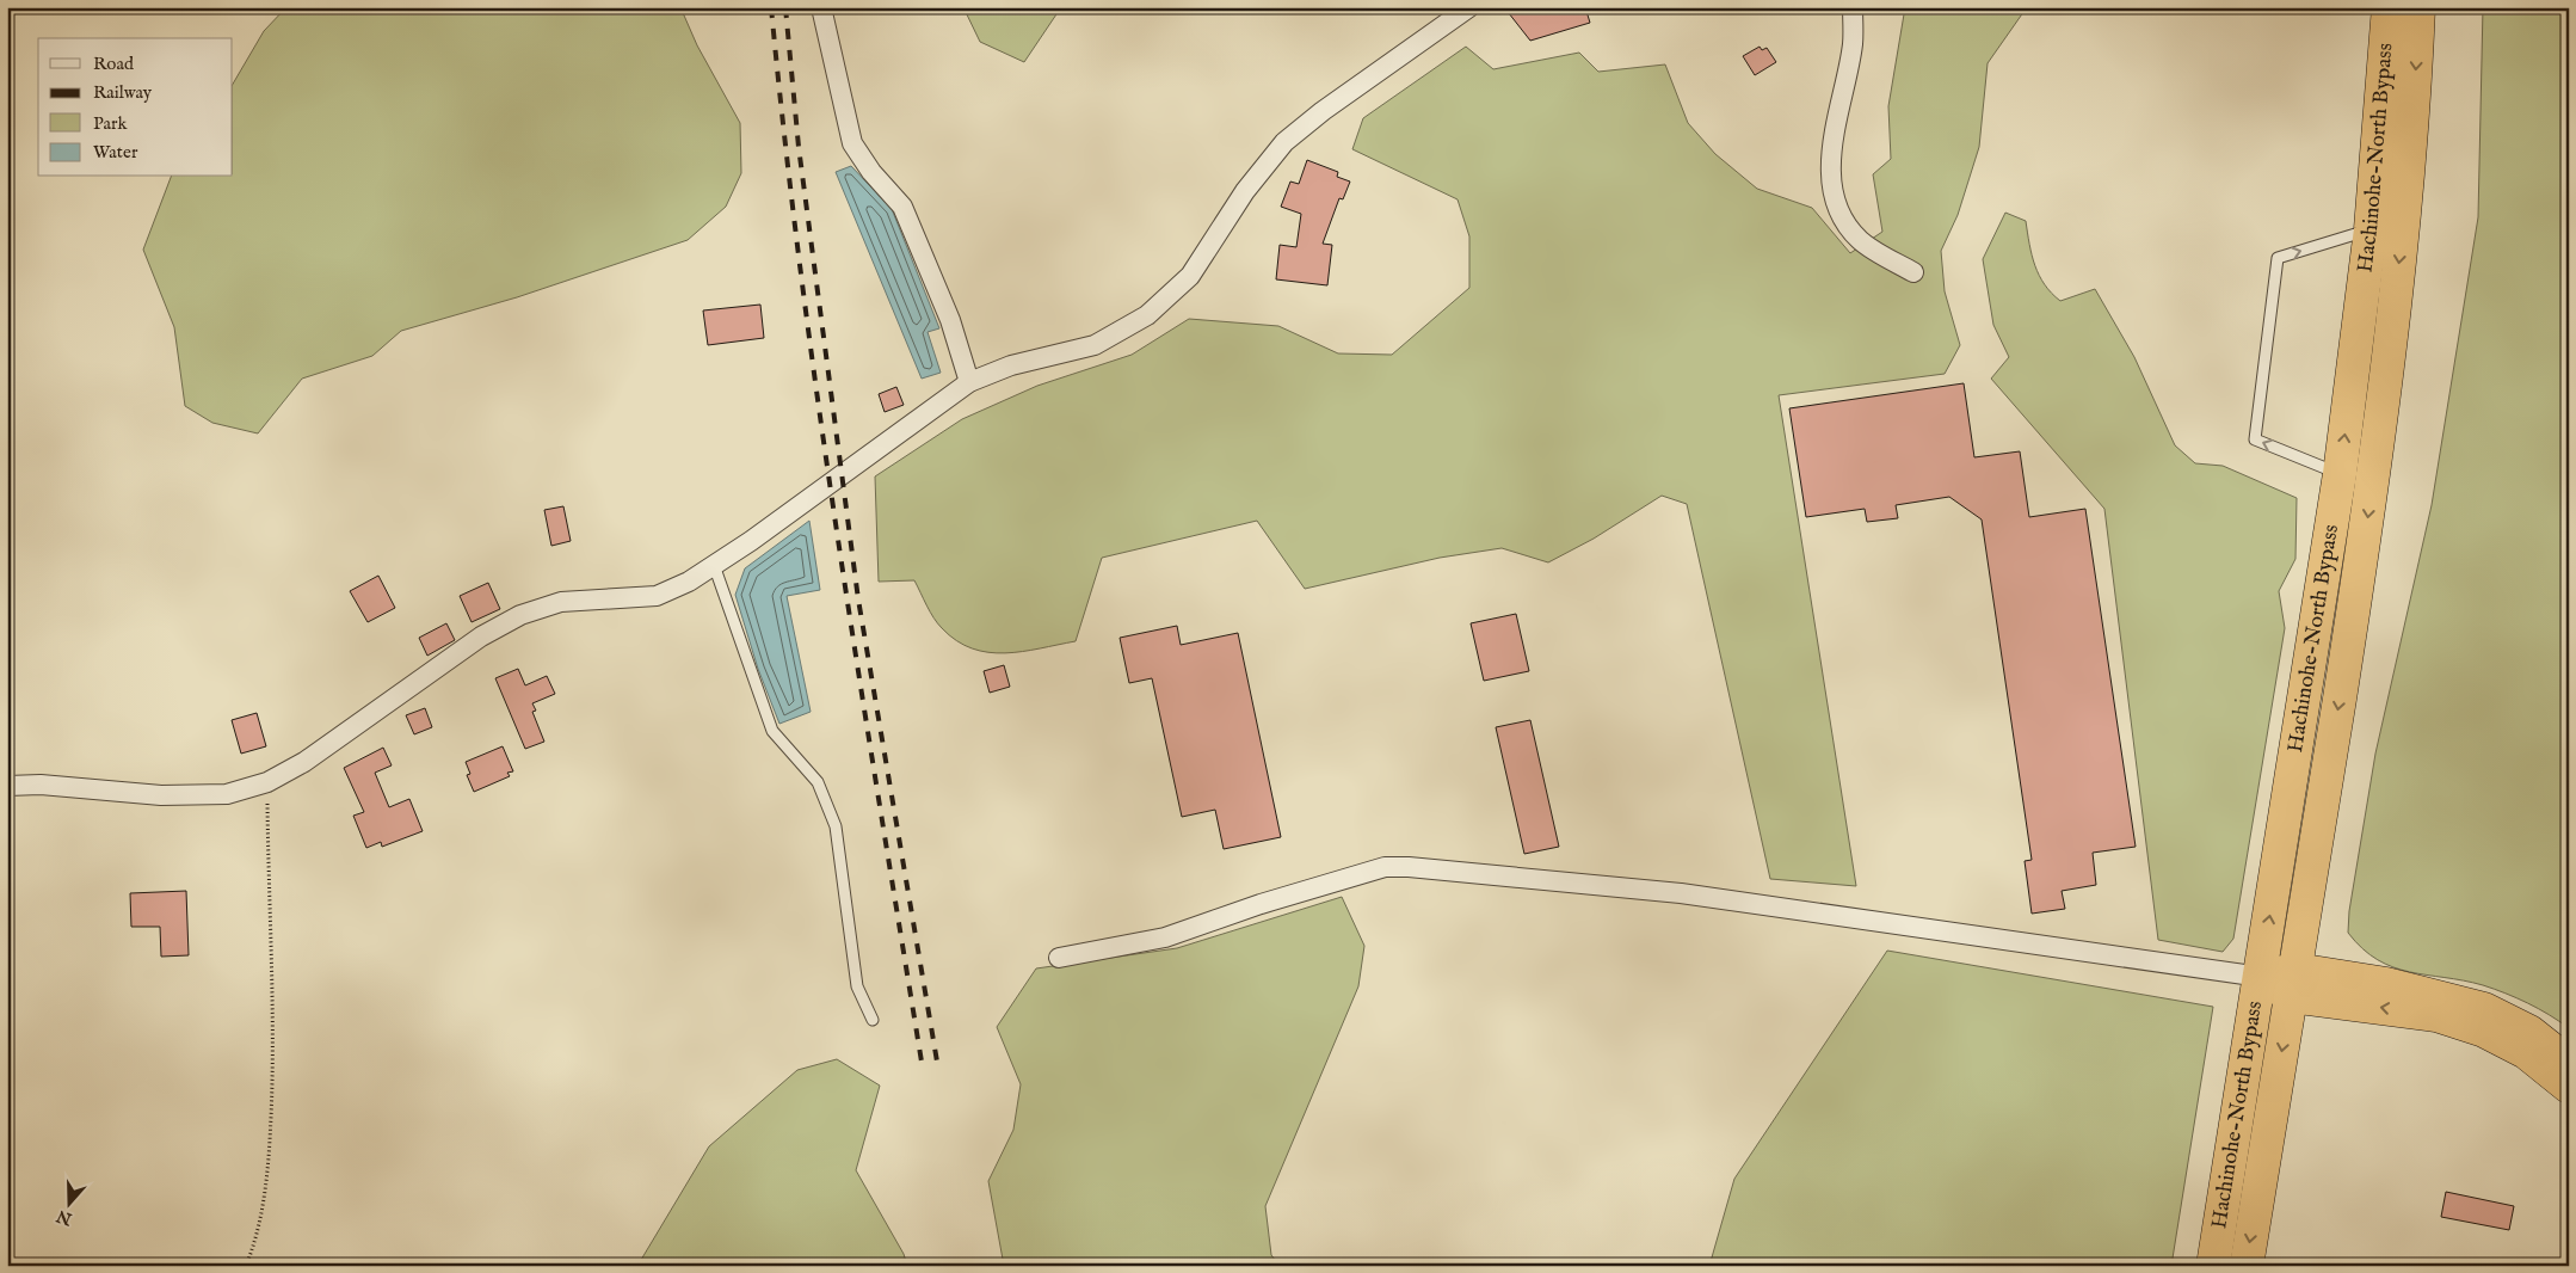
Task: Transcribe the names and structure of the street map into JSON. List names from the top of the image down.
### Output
{
  "streets": {
    "highway": ["Hachinohe-North Bypass"]
  },
  "legend": [
    "Road",
    "Railway",
    "Park",
    "Water"
  ],
  "north": "bottom"
}
